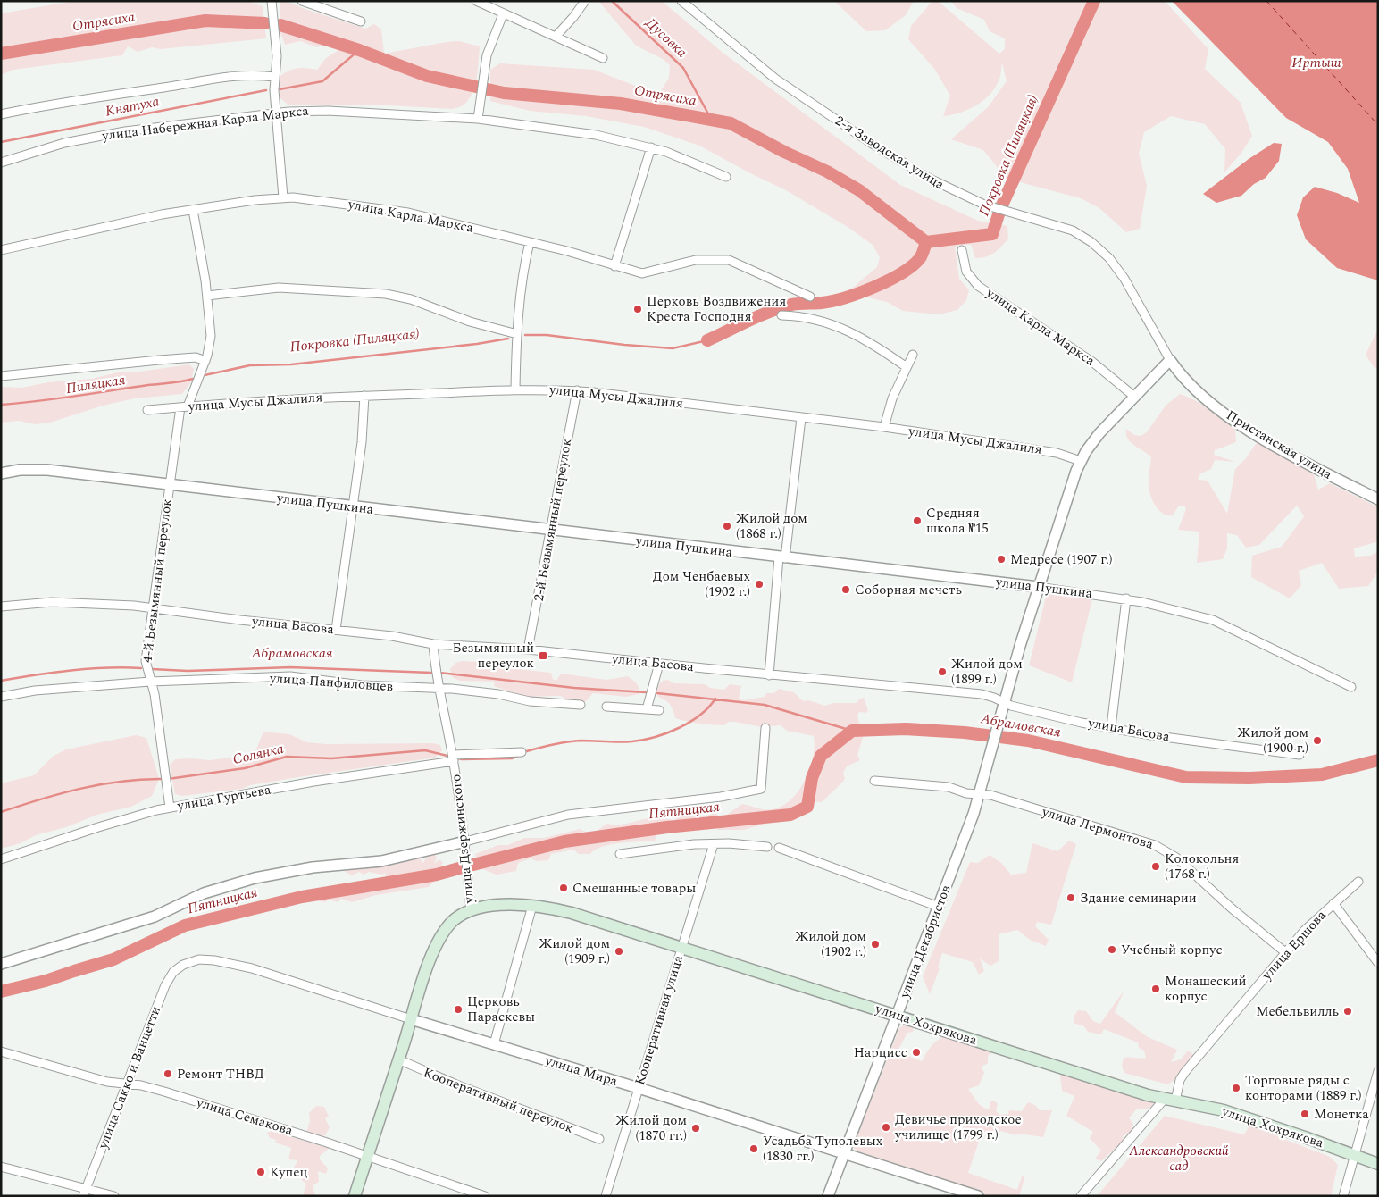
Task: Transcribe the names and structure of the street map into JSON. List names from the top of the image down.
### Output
{
  "streets": {
    "main road": ["улица Дзержинского", "улица Хохрякова"],
    "street": [
      "улица Набережная Карла Маркса",
      "2-я Заводская улица",
      "улица Карла Маркса",
      "улица Мусы Джалиля",
      "Пристанская улица",
      "улица Пушкина",
      "2-й Безымянный переулок",
      "4-й Безымянный переулок",
      "улица Басова",
      "улица Панфиловцев",
      "улица Гуртьева",
      "улица Лермонтова",
      "улица Декабристов",
      "улица Ершова",
      "Кооперативная улица",
      "улица Мира",
      "улица Сакко и Ванцетти",
      "Кооперативный переулок",
      "улица Семакова"
    ]
  },
  "crossings": [
    ["2-я Заводская улица", "Пристанская улица"],
    ["улица Карла Маркса", "4-й Безымянный переулок"],
    ["улица Мусы Джалиля", "2-й Безымянный переулок"],
    ["улица Мусы Джалиля", "4-й Безымянный переулок"],
    ["улица Пушкина", "2-й Безымянный переулок"],
    ["улица Пушкина", "4-й Безымянный переулок"],
    ["2-й Безымянный переулок", "улица Басова"],
    ["4-й Безымянный переулок", "улица Басова"],
    ["4-й Безымянный переулок", "улица Панфиловцев"],
    ["4-й Безымянный переулок", "улица Гуртьева"],
    ["улица Басова", "улица Дзержинского"],
    ["улица Басова", "улица Декабристов"],
    ["улица Панфиловцев", "улица Дзержинского"],
    ["улица Гуртьева", "улица Дзержинского"],
    ["улица Лермонтова", "улица Декабристов"],
    ["улица Лермонтова", "улица Ершова"],
    ["улица Дзержинского", "улица Хохрякова"],
    ["улица Дзержинского", "улица Мира"],
    ["улица Дзержинского", "Кооперативный переулок"],
    ["улица Дзержинского", "улица Семакова"],
    ["улица Декабристов", "улица Хохрякова"],
    ["улица Декабристов", "улица Мира"],
    ["улица Ершова", "улица Хохрякова"],
    ["Кооперативная улица", "улица Хохрякова"],
    ["Кооперативная улица", "улица Мира"],
    ["улица Мира", "улица Сакко и Ванцетти"],
    ["улица Сакко и Ванцетти", "улица Семакова"]
  ],
  "water": [
    "Отрясиха",
    "Дусовка",
    "Иртыш",
    "Княтуха",
    "Покровка (Пиляцкая)",
    "Пиляцкая",
    "Абрамовская",
    "Солянка",
    "Пятницкая"
  ],
  "parks": ["Александровский сад"],
  "places": {
    "other": [
      "Церковь Воздвижения Креста Господня",
      "Средняя школа №15",
      "Жилой дом (1868 г.)",
      "Медресе (1907 г.)",
      "Дом Ченбаевых (1902 г.)",
      "Соборная мечеть",
      "Жилой дом (1899 г.)",
      "Жилой дом (1900 г.)",
      "Колокольня (1768 г.)",
      "Смешанные товары",
      "Здание семинарии",
      "Жилой дом (1902 г.)",
      "Учебный корпус",
      "Жилой дом (1909 г.)",
      "Монашеский корпус",
      "Церковь Параскевы",
      "Мебельвилль",
      "Нарцисс",
      "Ремонт ТНВД",
      "Торговые ряды с конторами (1889 г.)",
      "Монетка",
      "Девичье приходское училище (1799 г.)",
      "Жилой дом (1870 гг.)",
      "Усадьба Туполевых (1830 гг.)",
      "Купец"
    ],
    "transit": ["Безымянный переулок"]
  }
}
